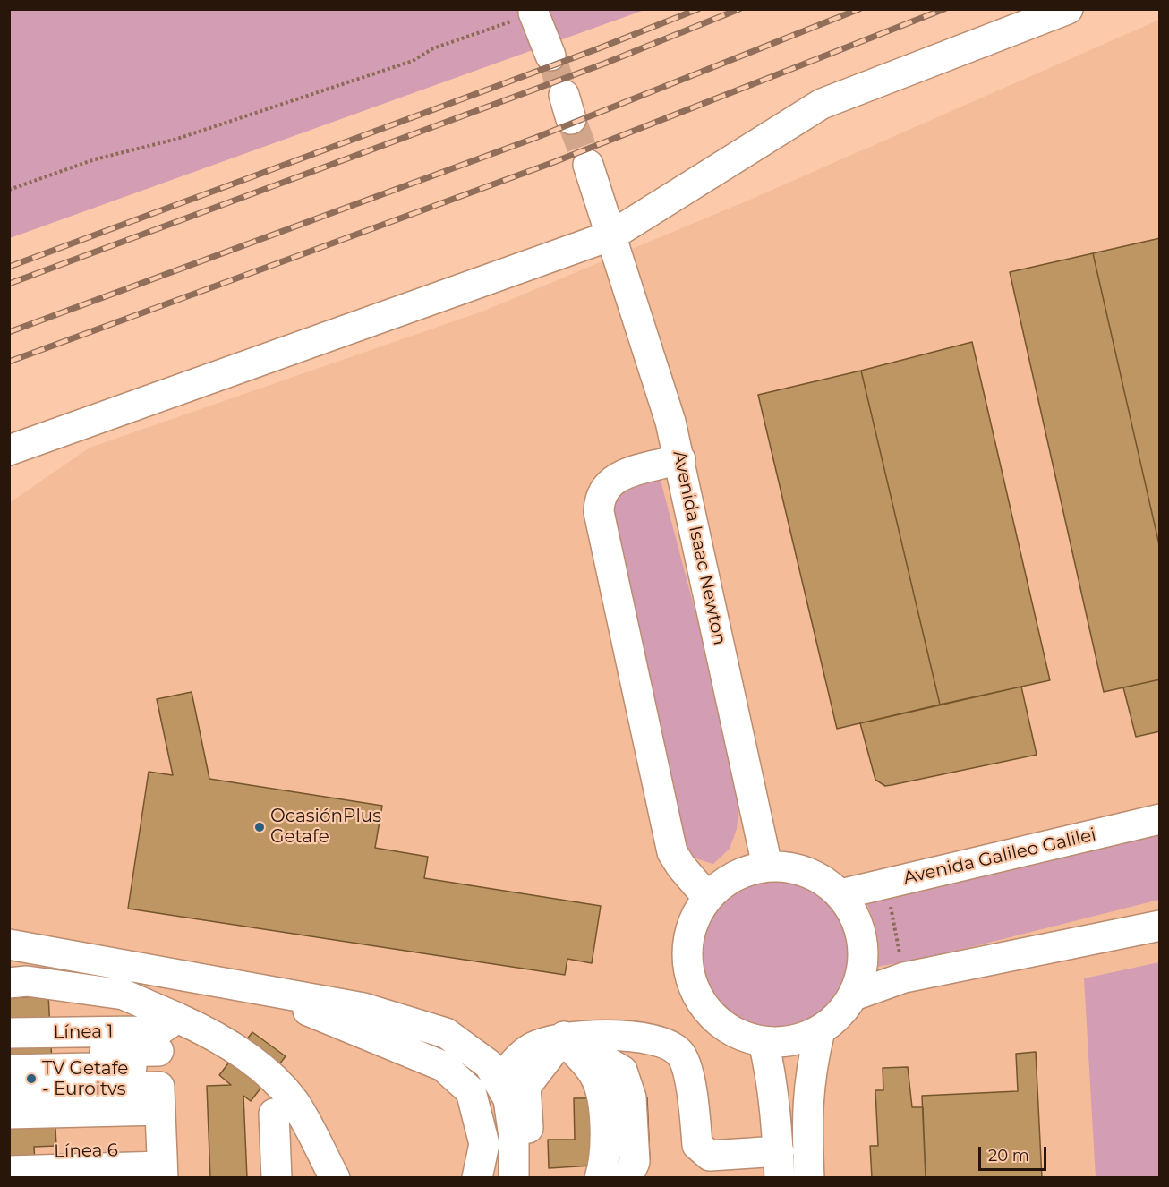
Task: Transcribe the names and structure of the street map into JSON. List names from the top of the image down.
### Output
{
  "streets": {
    "street": [
      "Avenida Isaac Newton",
      "Avenida Galileo Galilei",
      "Línea 1",
      "Línea 6"
    ]
  },
  "crossings": [
    ["Avenida Isaac Newton", "Avenida Galileo Galilei"]
  ],
  "places": ["OcasiónPlus Getafe", "TV Getafe - Euroitvs"],
  "scale_bar": "20 m"
}
